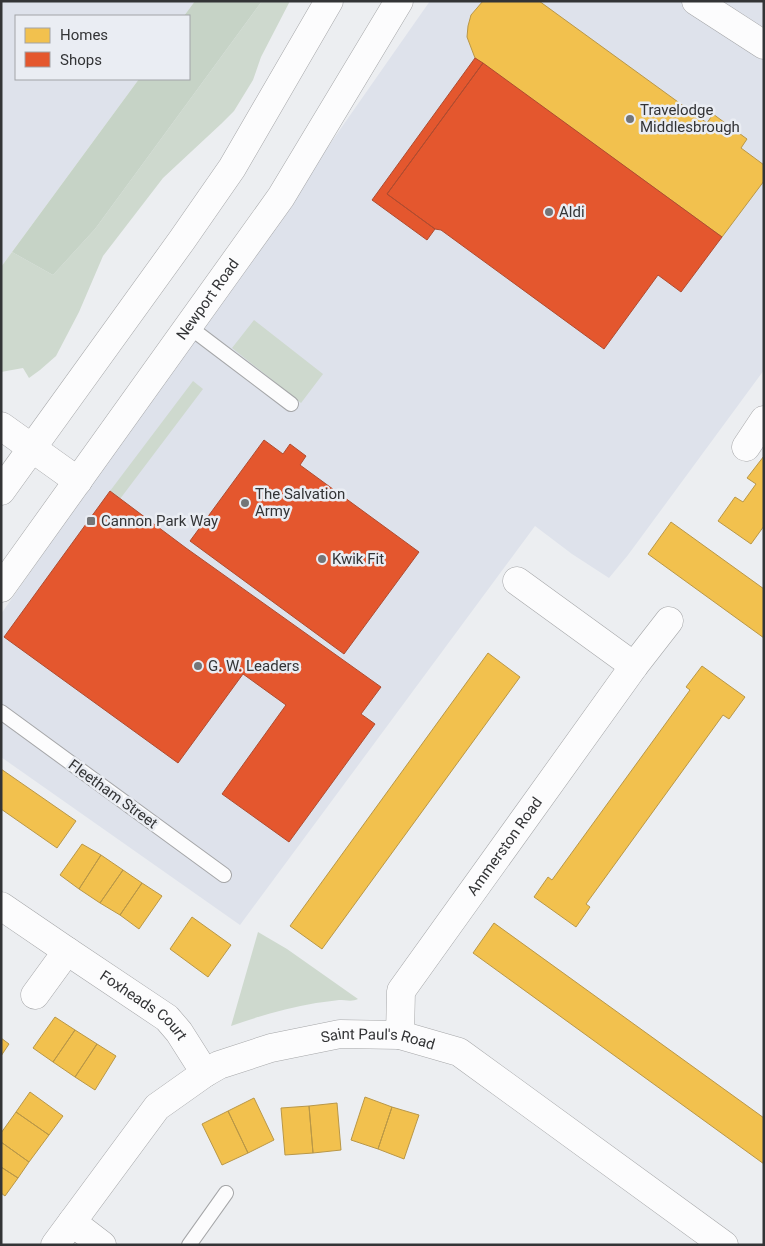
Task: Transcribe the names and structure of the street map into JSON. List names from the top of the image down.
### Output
{
  "streets": {
    "street": [
      "Newport Road",
      "Ammerston Road",
      "Foxheads Court",
      "Saint Paul's Road"
    ],
    "lane": ["Fleetham Street"]
  },
  "crossings": [
    ["Ammerston Road", "Saint Paul's Road"],
    ["Foxheads Court", "Saint Paul's Road"]
  ],
  "places": {
    "other": [
      "Travelodge Middlesbrough",
      "Aldi",
      "The Salvation Army",
      "Kwik Fit",
      "G. W. Leaders"
    ],
    "transit": ["Cannon Park Way"]
  },
  "legend": ["Homes", "Shops"]
}
